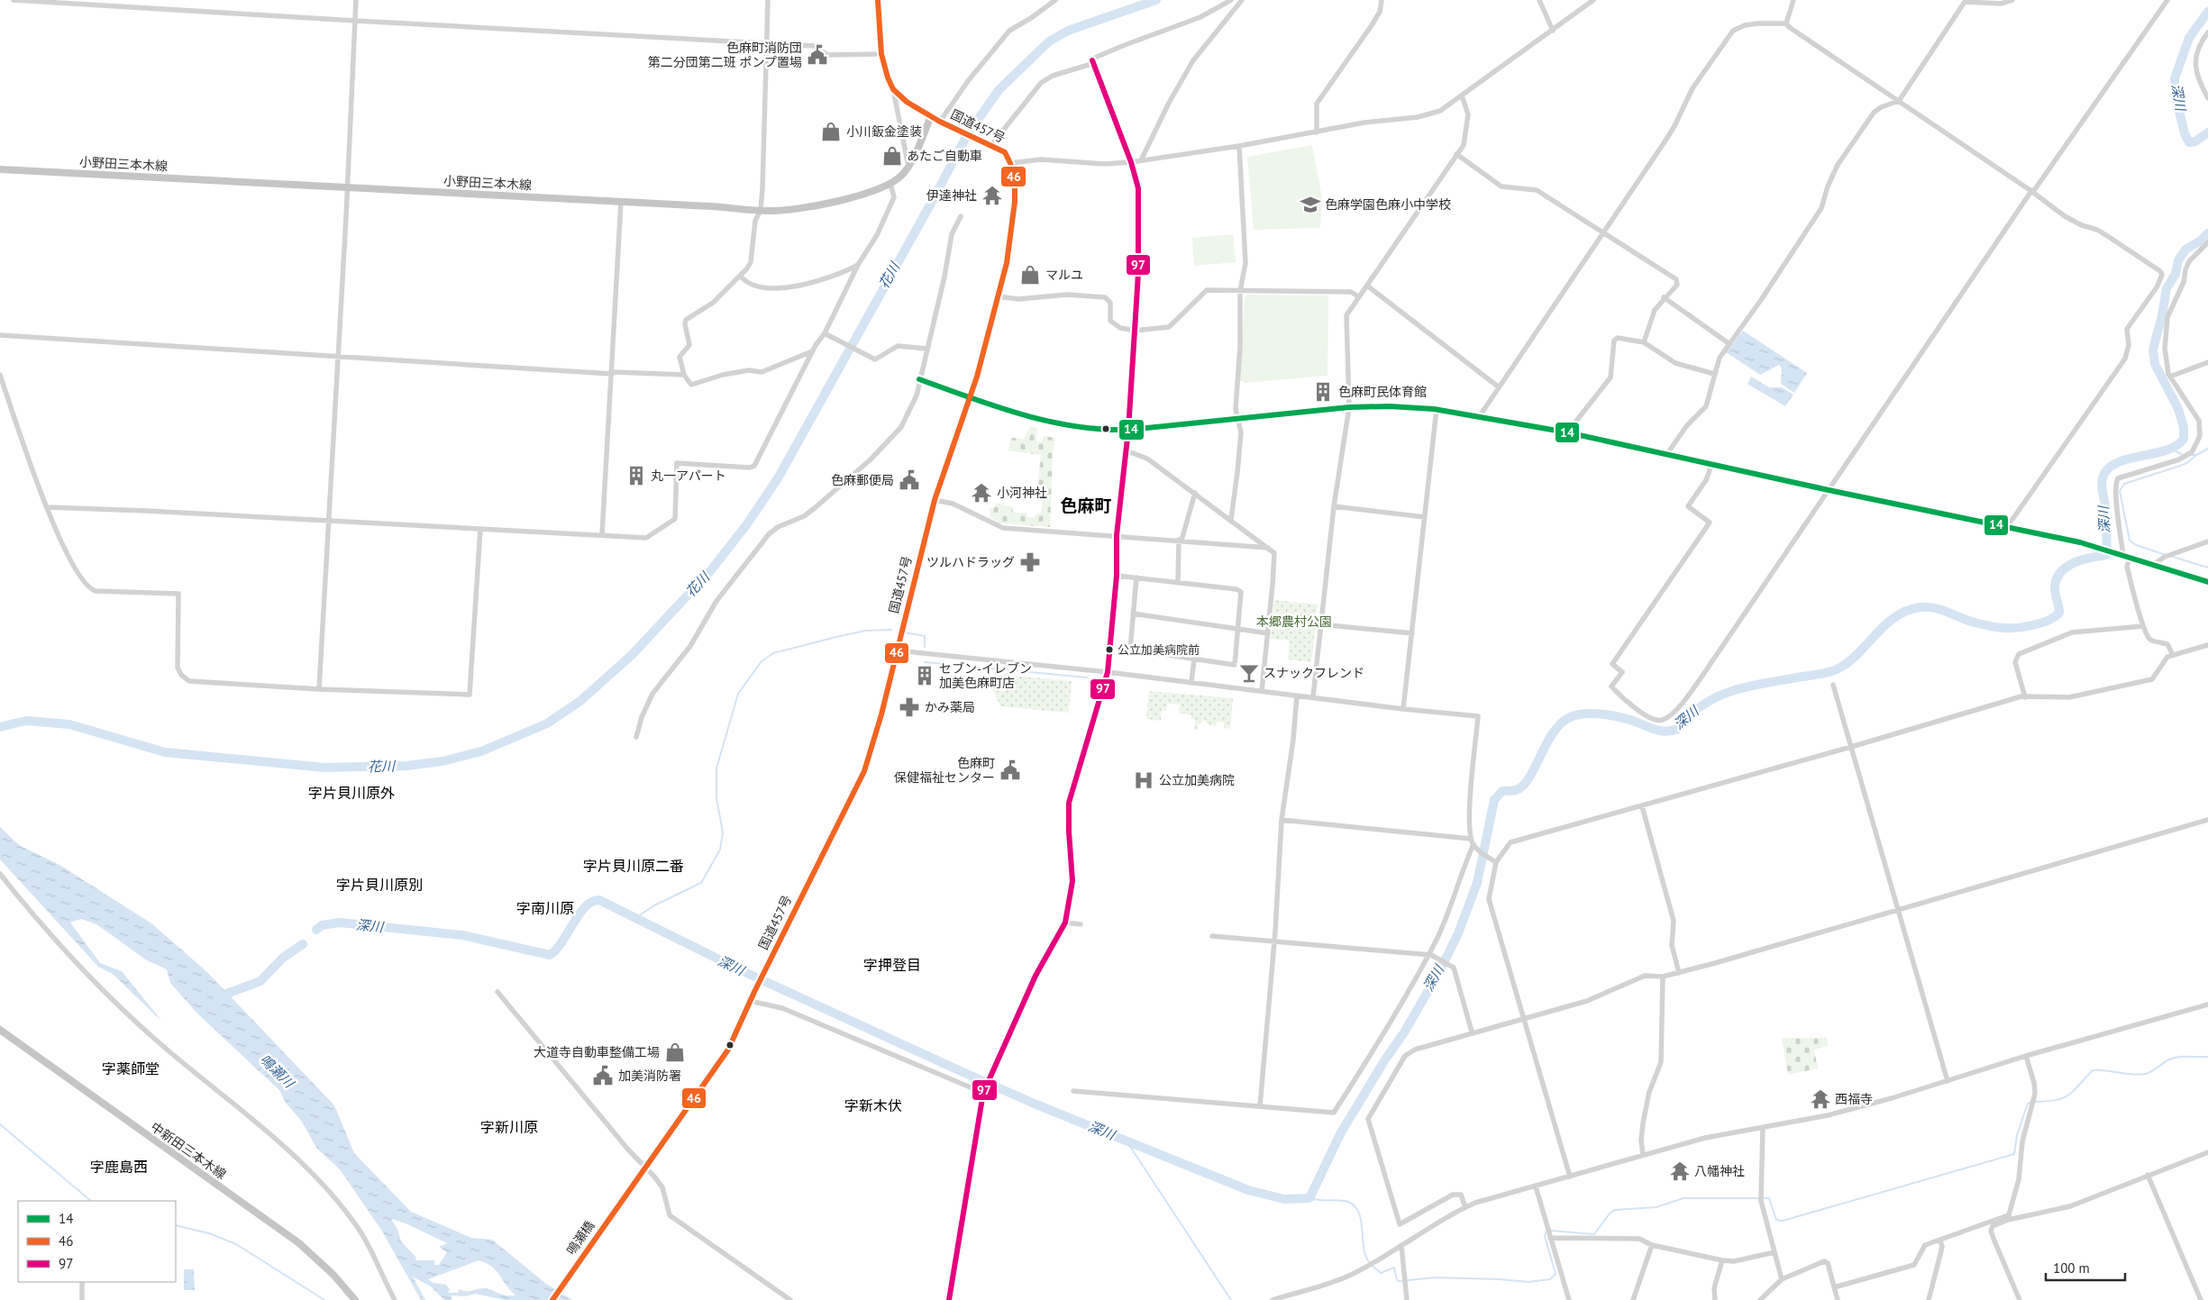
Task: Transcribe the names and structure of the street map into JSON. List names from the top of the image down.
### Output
{
  "streets": {
    "highway": ["国道457号", "鳴瀬橋"],
    "main road": ["小野田三本木線", "中新田三本木線"]
  },
  "crossings": [
    ["国道457号", "小野田三本木線"],
    ["国道457号", "鳴瀬橋"]
  ],
  "districts": [
    "色麻町",
    "字片貝川原外",
    "字片貝川原二番",
    "字片貝川原別",
    "字南川原",
    "字押登目",
    "字薬師堂",
    "字新木伏",
    "字新川原",
    "字鹿島西"
  ],
  "water": ["深川", "花川", "鳴瀬川"],
  "parks": ["本郷農村公園"],
  "places": {
    "public building": [
      "色麻町消防団 第二分団第二班 ポンプ置場",
      "色麻郵便局",
      "色麻町 保健福祉センター",
      "加美消防署"
    ],
    "shop": [
      "小川鈑金塗装",
      "あたご自動車",
      "マルユ",
      "大道寺自動車整備工場"
    ],
    "temple": [
      "伊達神社",
      "小河神社",
      "西福寺",
      "八幡神社"
    ],
    "school or university": ["色麻学園色麻小中学校"],
    "building": ["色麻町民体育館", "丸一アパート", "セブン-イレブン 加美色麻町店"],
    "pharmacy": ["ツルハドラッグ", "かみ薬局"],
    "other": ["公立加美病院前"],
    "bar": ["スナックフレンド"],
    "hospital": ["公立加美病院"]
  },
  "lines": ["transit line 46", "transit line 97", "transit line 14"],
  "legend": ["14", "46", "97"],
  "scale_bar": "100 m"
}
